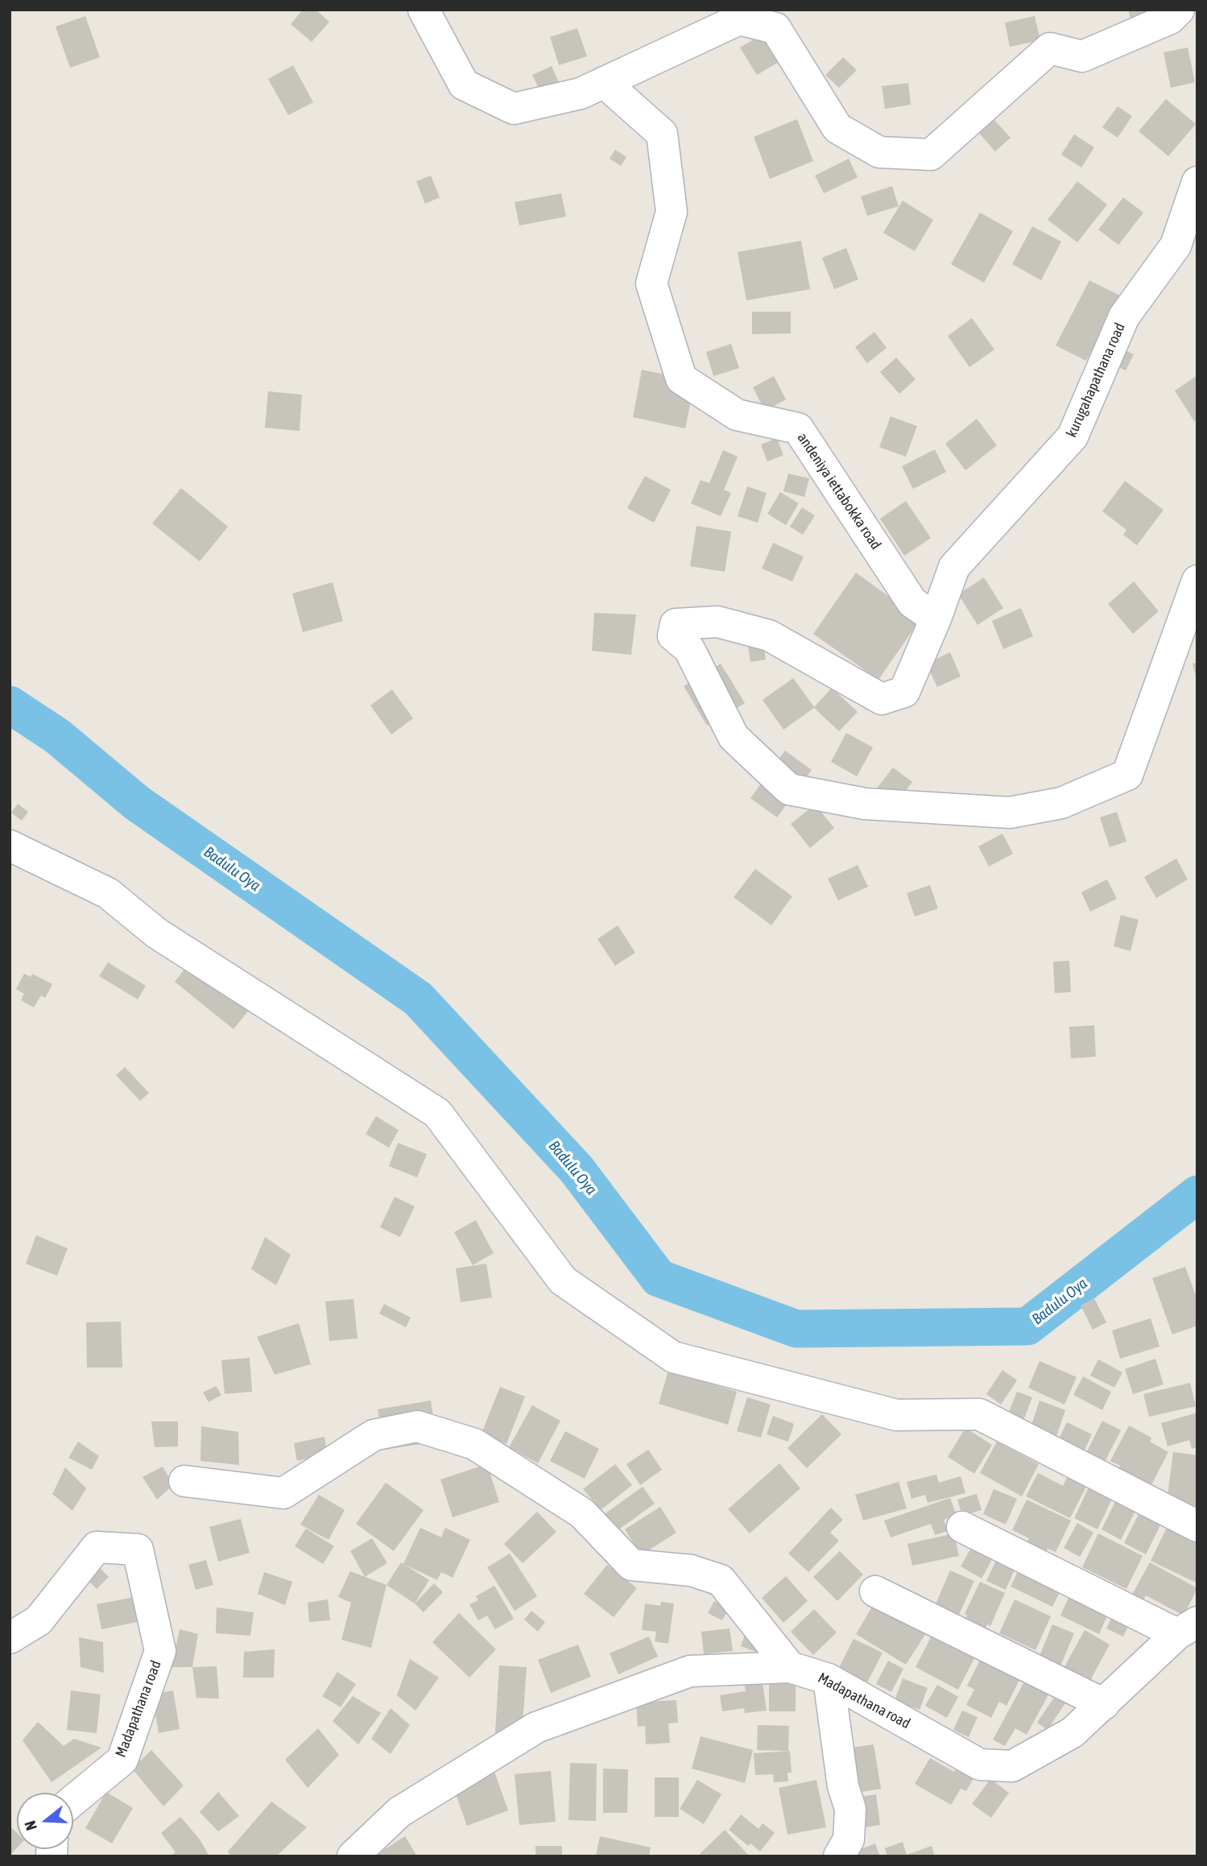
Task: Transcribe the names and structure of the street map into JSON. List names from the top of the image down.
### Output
{
  "streets": {
    "street": ["kurugahapathana road", "andeniya iettabokka road", "Madapathana road"]
  },
  "crossings": [
    ["kurugahapathana road", "andeniya iettabokka road"]
  ],
  "water": ["Badulu Oya"],
  "north": "left"
}
